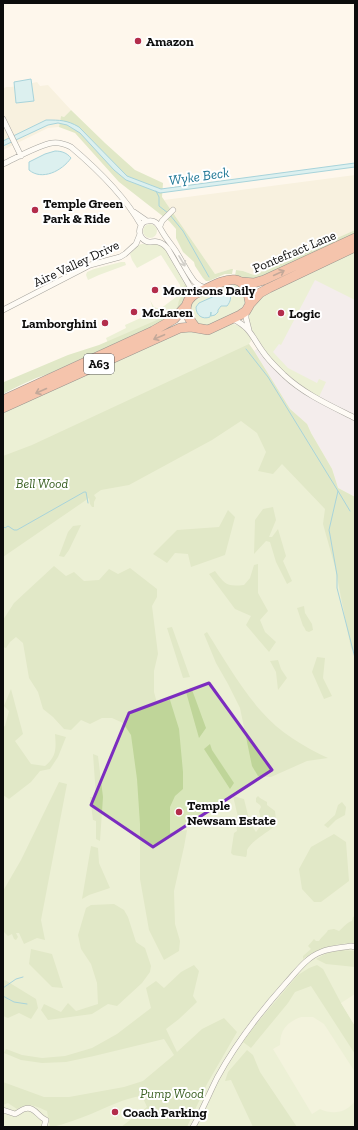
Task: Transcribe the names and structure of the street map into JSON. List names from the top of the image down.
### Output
{
  "streets": {
    "highway": ["Pontefract Lane", "A63"],
    "street": ["Aire Valley Drive"]
  },
  "crossings": [
    ["Pontefract Lane", "A63"]
  ],
  "water": ["Wyke Beck"],
  "parks": ["Bell Wood", "Pump Wood"],
  "places": [
    "Amazon",
    "Temple Green Park & Ride",
    "Morrisons Daily",
    "McLaren",
    "Logic",
    "Lamborghini",
    "Temple Newsam Estate",
    "Coach Parking"
  ]
}
